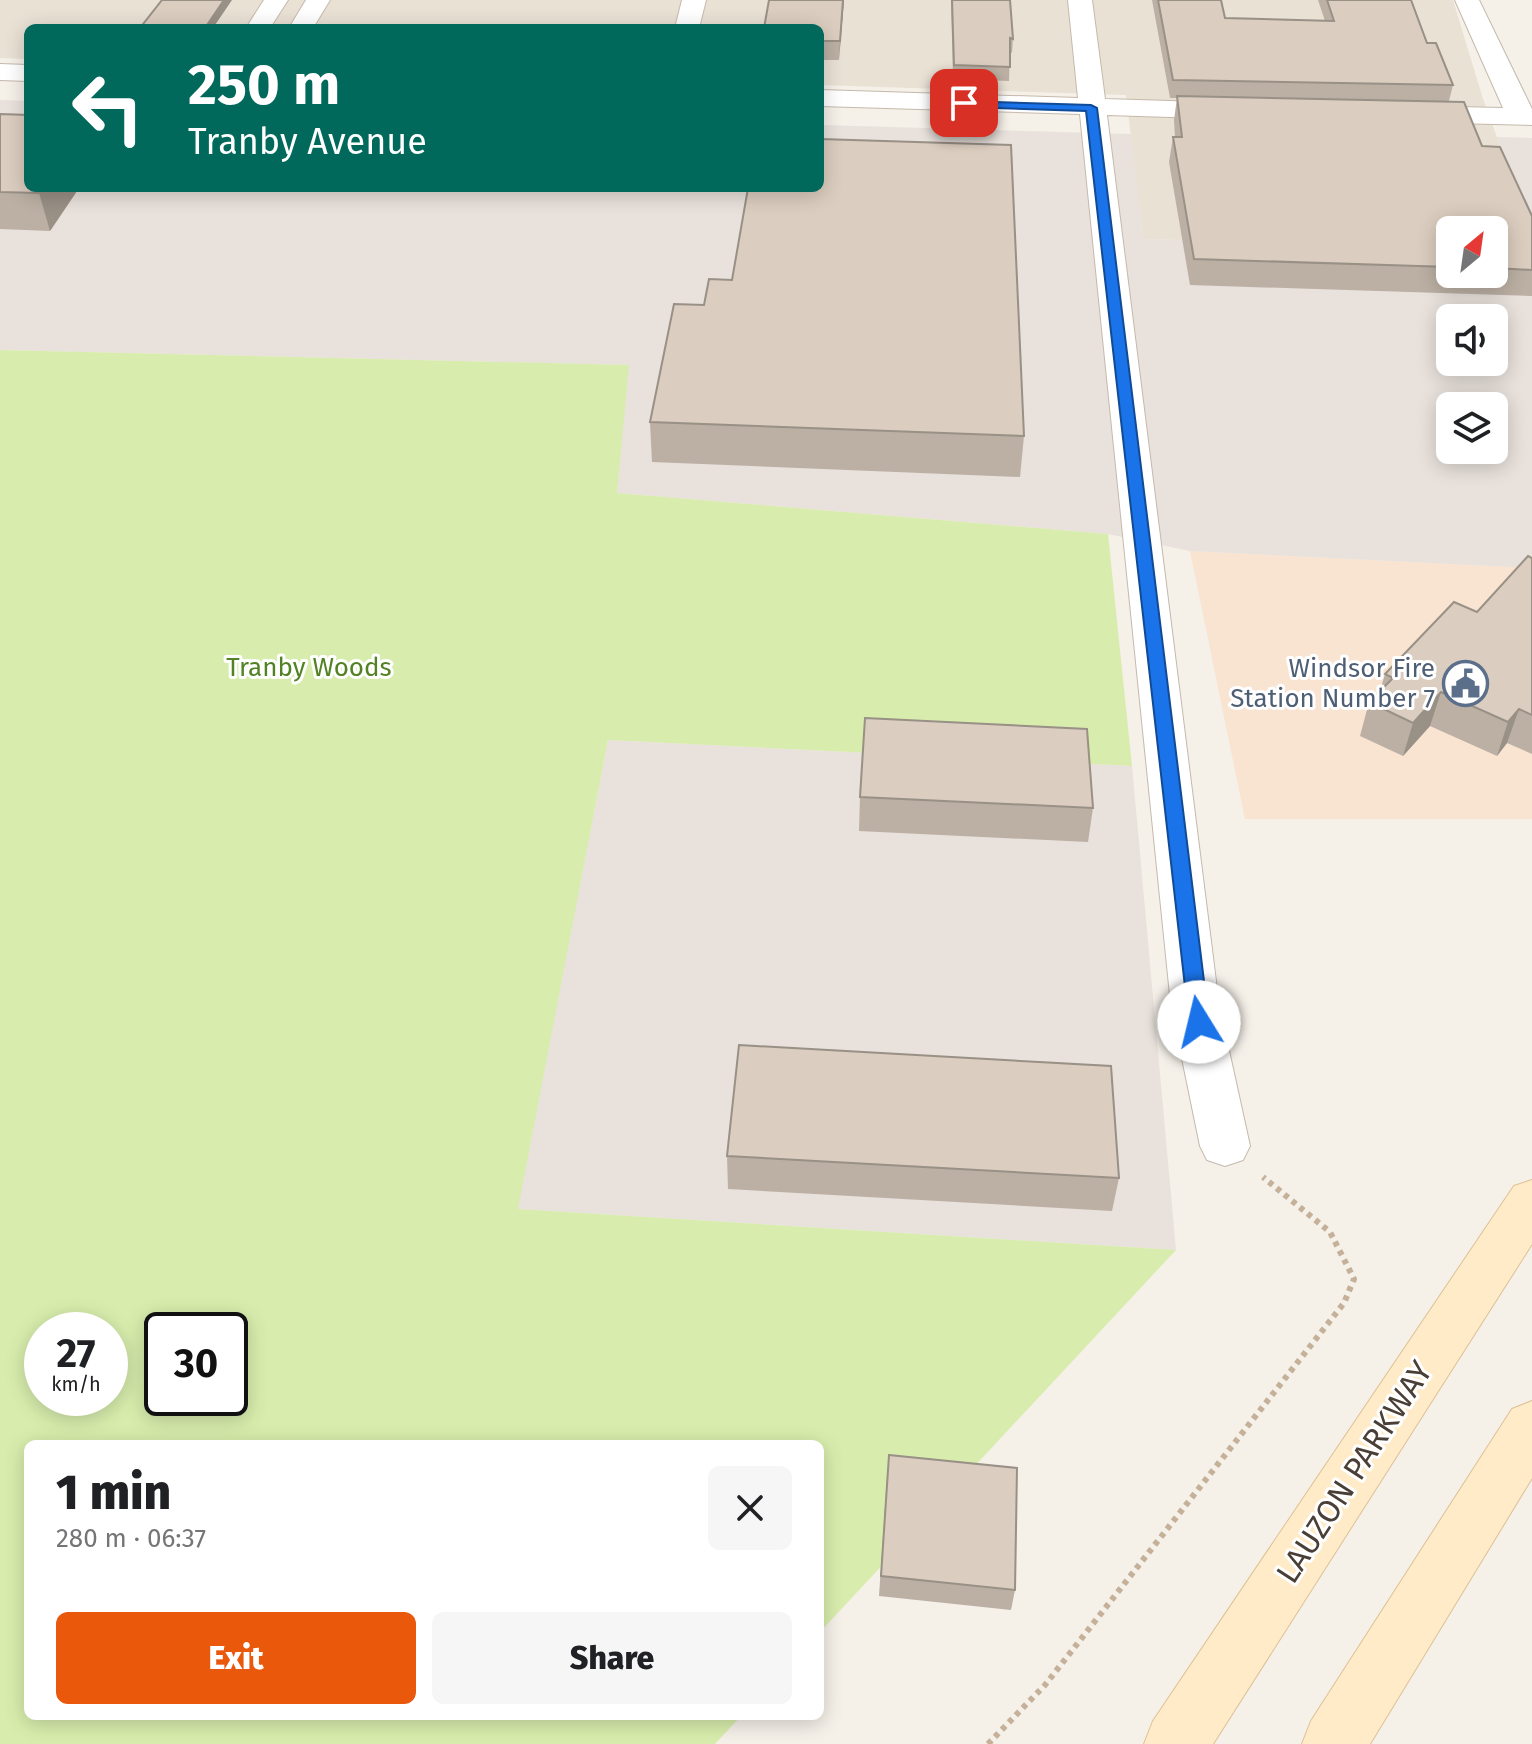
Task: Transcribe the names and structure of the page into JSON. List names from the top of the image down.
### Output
{
  "streets": {
    "main road": ["LAUZON PARKWAY"]
  },
  "parks": ["Tranby Woods"],
  "places": {
    "public building": ["Windsor Fire Station Number 7"]
  },
  "north": "top right",
  "page": {
    "turn": ["250 m", "Tranby Avenue"],
    "speed": "27 km/h",
    "limit": "30",
    "heading": ["1 min", "280 m · 06:37"],
    "buttons": ["Exit", "Share"]
  }
}
